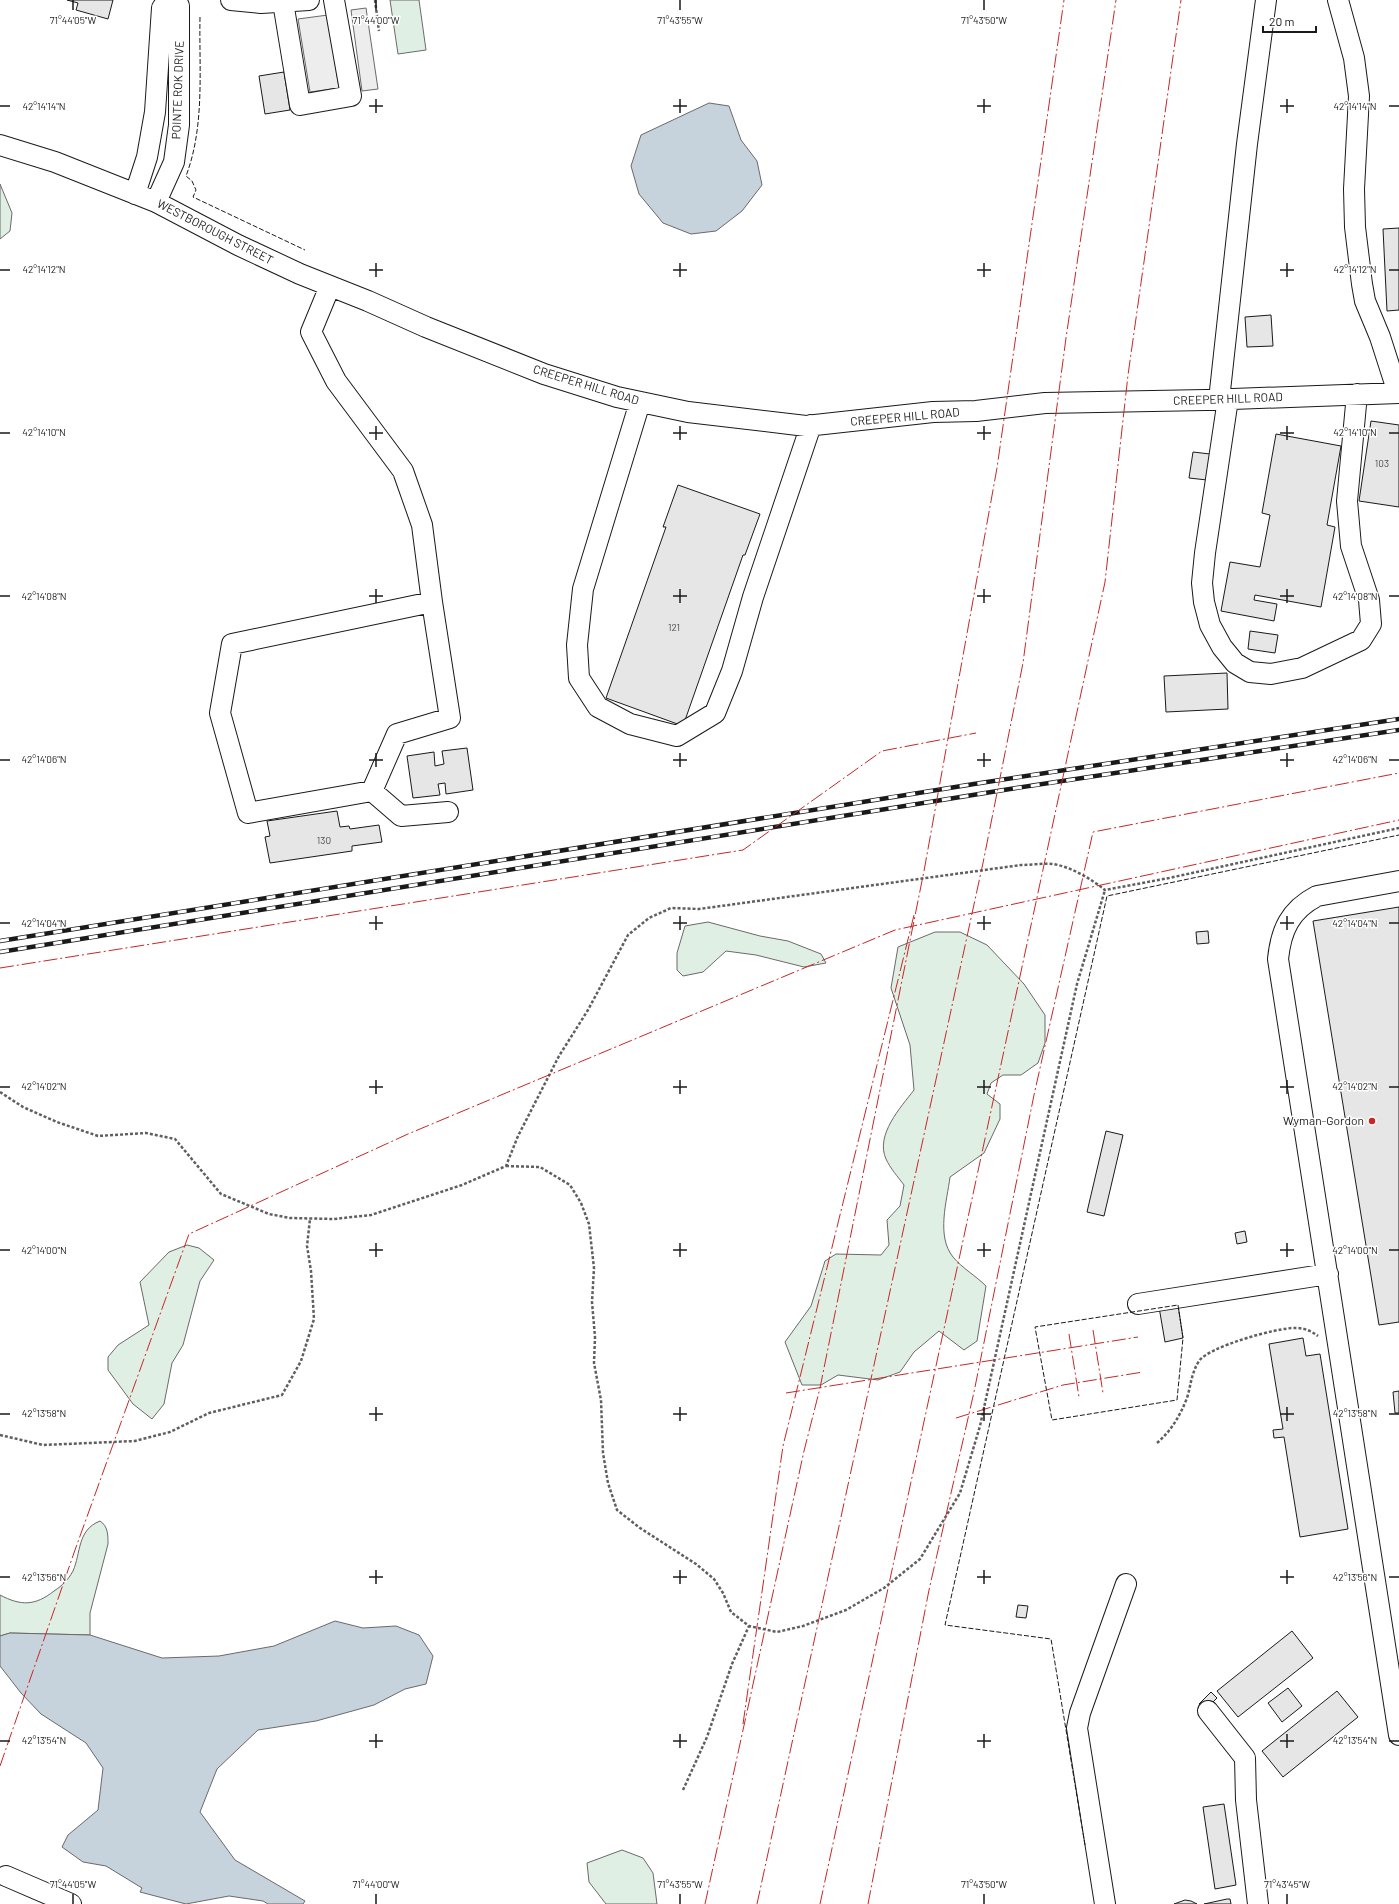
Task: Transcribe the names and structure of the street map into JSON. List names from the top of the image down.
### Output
{
  "streets": {
    "street": ["POINTE ROK DRIVE", "WESTBOROUGH STREET", "CREEPER HILL ROAD"]
  },
  "crossings": [
    ["POINTE ROK DRIVE", "WESTBOROUGH STREET"],
    ["WESTBOROUGH STREET", "CREEPER HILL ROAD"]
  ],
  "places": ["Wyman-Gordon"],
  "house_numbers": ["103", "121", "130"],
  "scale_bar": "20 m",
  "coordinates": [
    "71°44'05\"W",
    "71°44'00\"W",
    "71°43'55\"W",
    "71°43'50\"W",
    "42°14'14\"N",
    "42°14'12\"N",
    "42°14'10\"N",
    "42°14'08\"N",
    "42°14'06\"N",
    "42°14'04\"N",
    "42°14'02\"N",
    "42°14'00\"N",
    "42°13'58\"N",
    "42°13'56\"N",
    "42°13'54\"N",
    "71°43'45\"W"
  ]
}
